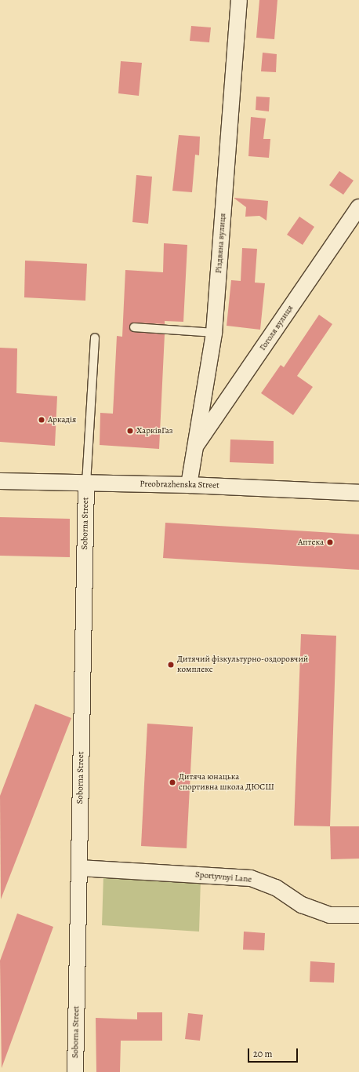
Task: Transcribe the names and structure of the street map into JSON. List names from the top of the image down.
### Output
{
  "streets": {
    "street": [
      "Різдвяна вулиця",
      "Гоголя вулиця",
      "Preobrazhenska Street",
      "Soborna Street",
      "Sportyvnyi Lane"
    ]
  },
  "crossings": [
    ["Різдвяна вулиця", "Гоголя вулиця"],
    ["Різдвяна вулиця", "Preobrazhenska Street"],
    ["Preobrazhenska Street", "Soborna Street"],
    ["Soborna Street", "Sportyvnyi Lane"]
  ],
  "places": [
    "Аркадія",
    "ХарківГаз",
    "Аптека",
    "Дитячий фізкультурно-оздоровчий комплекс",
    "Дитяча юнацька спортивна школа ДЮСШ"
  ],
  "scale_bar": "20 m"
}
